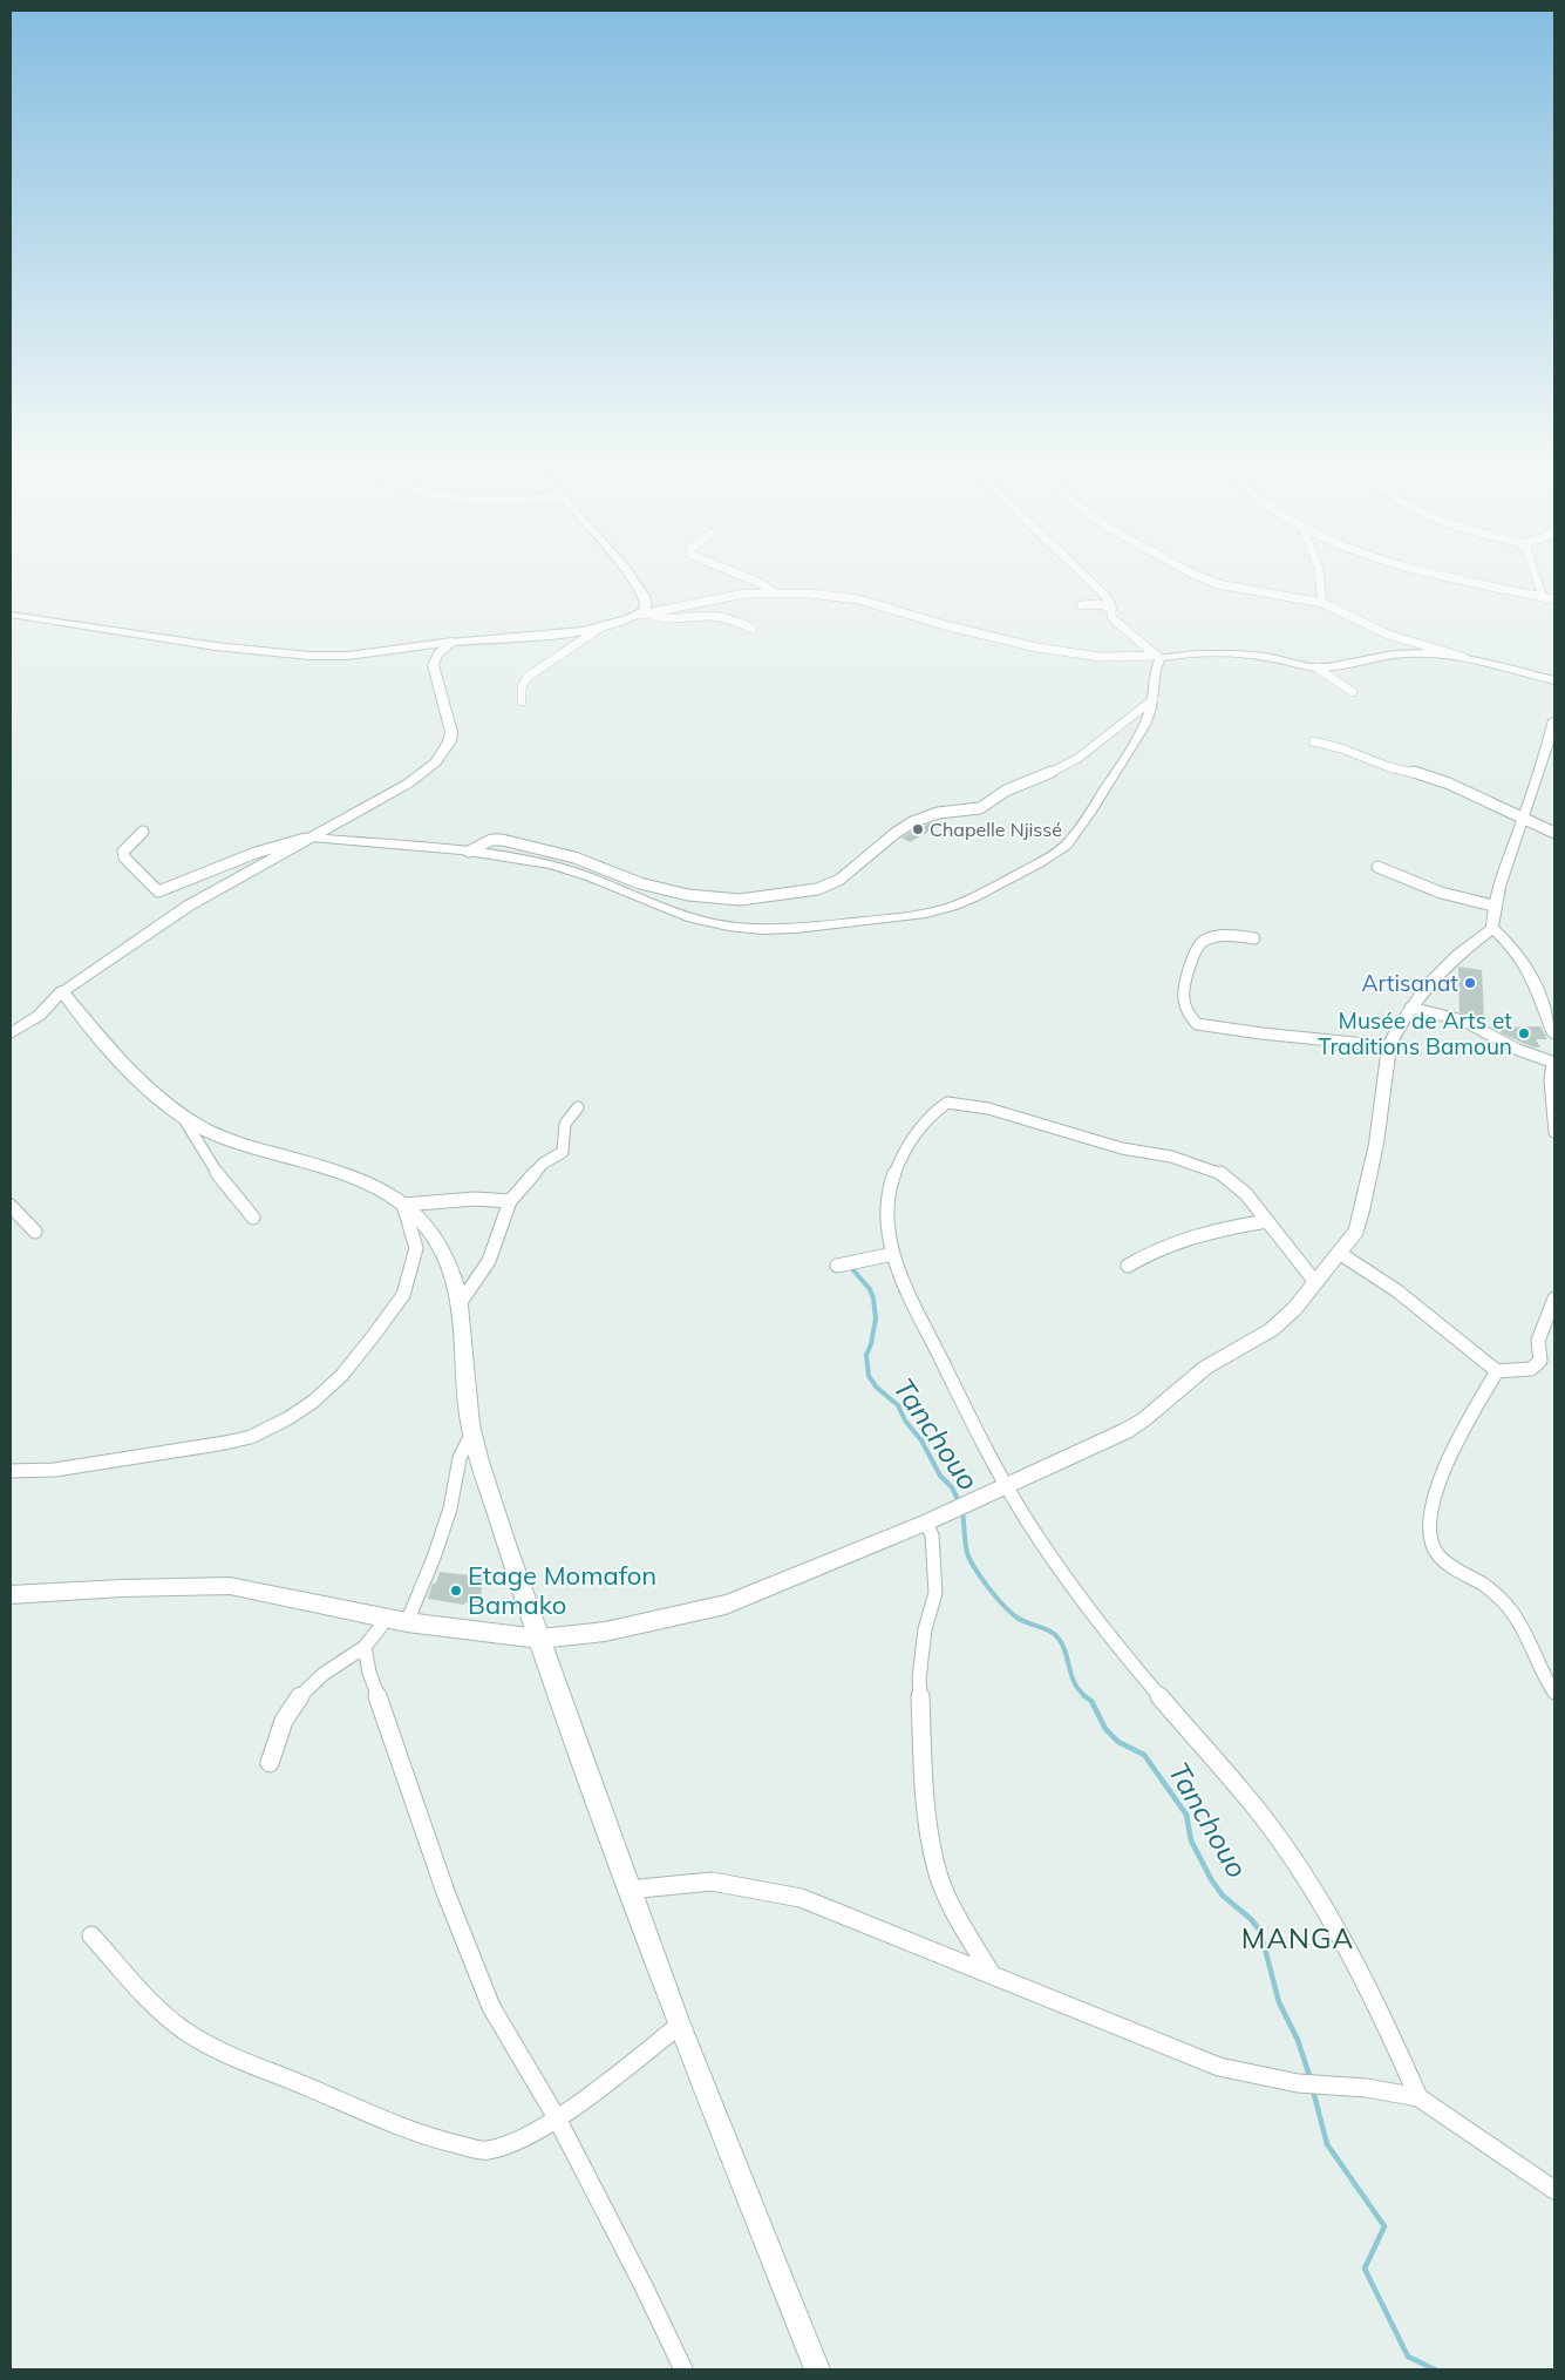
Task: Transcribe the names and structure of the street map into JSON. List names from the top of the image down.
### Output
{
  "districts": ["MANGA"],
  "water": ["Tanchouo"],
  "places": [
    "Chapelle Njissé",
    "Artisanat",
    "Musée de Arts et Traditions Bamoun",
    "Etage Momafon Bamako"
  ]
}
